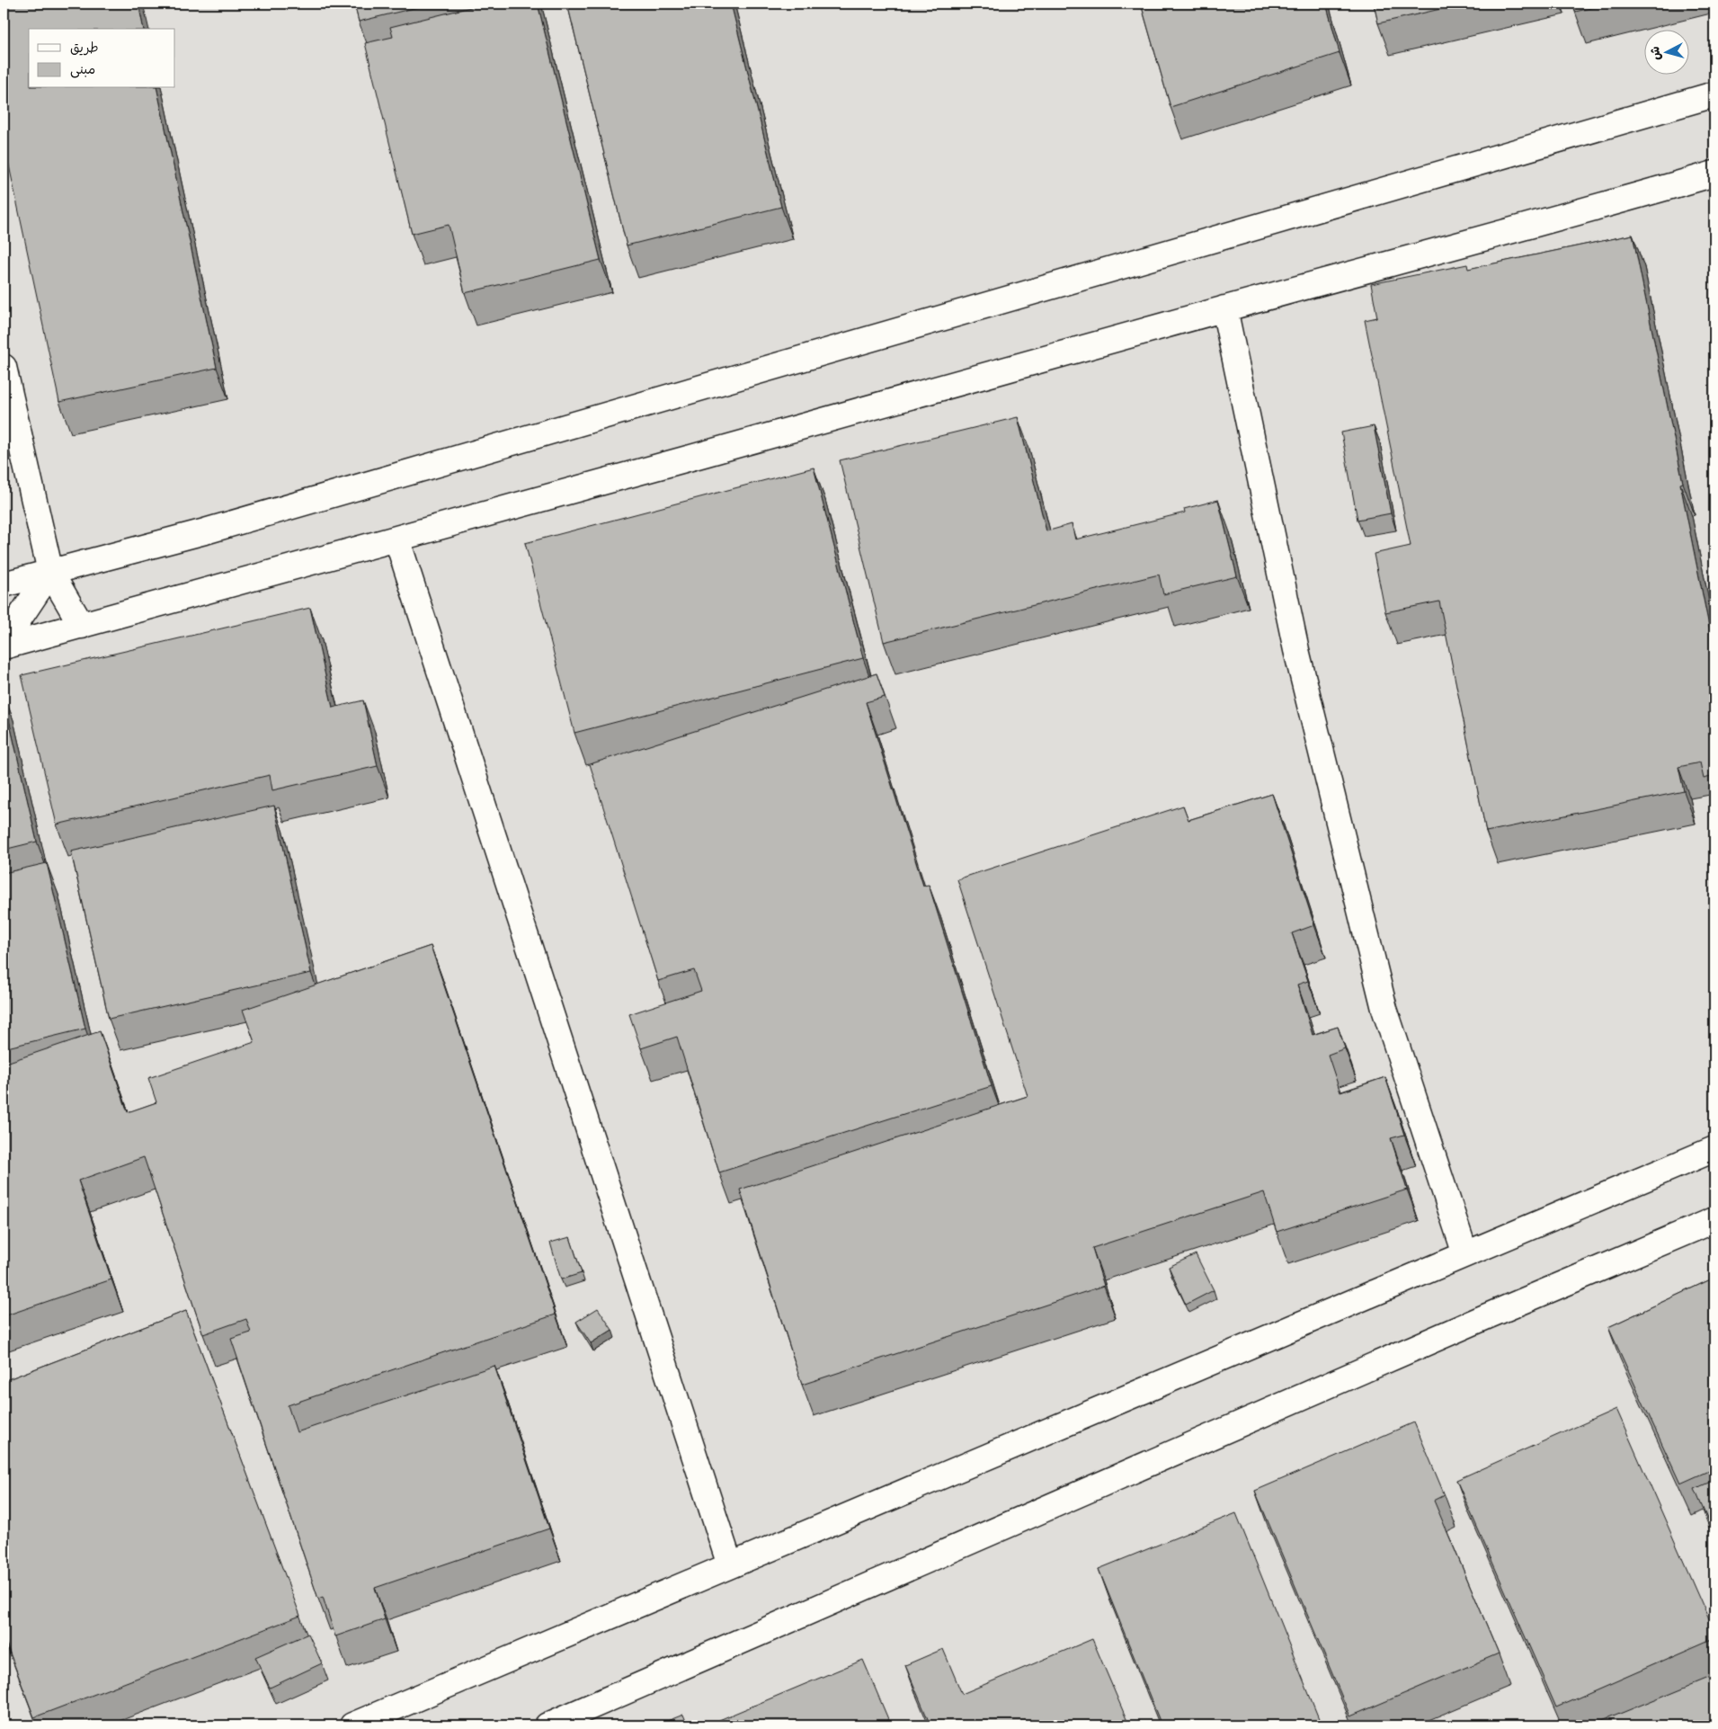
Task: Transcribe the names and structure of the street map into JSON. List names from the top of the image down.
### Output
{
  "legend": ["طريق", "مبنى"],
  "north": "left"
}
